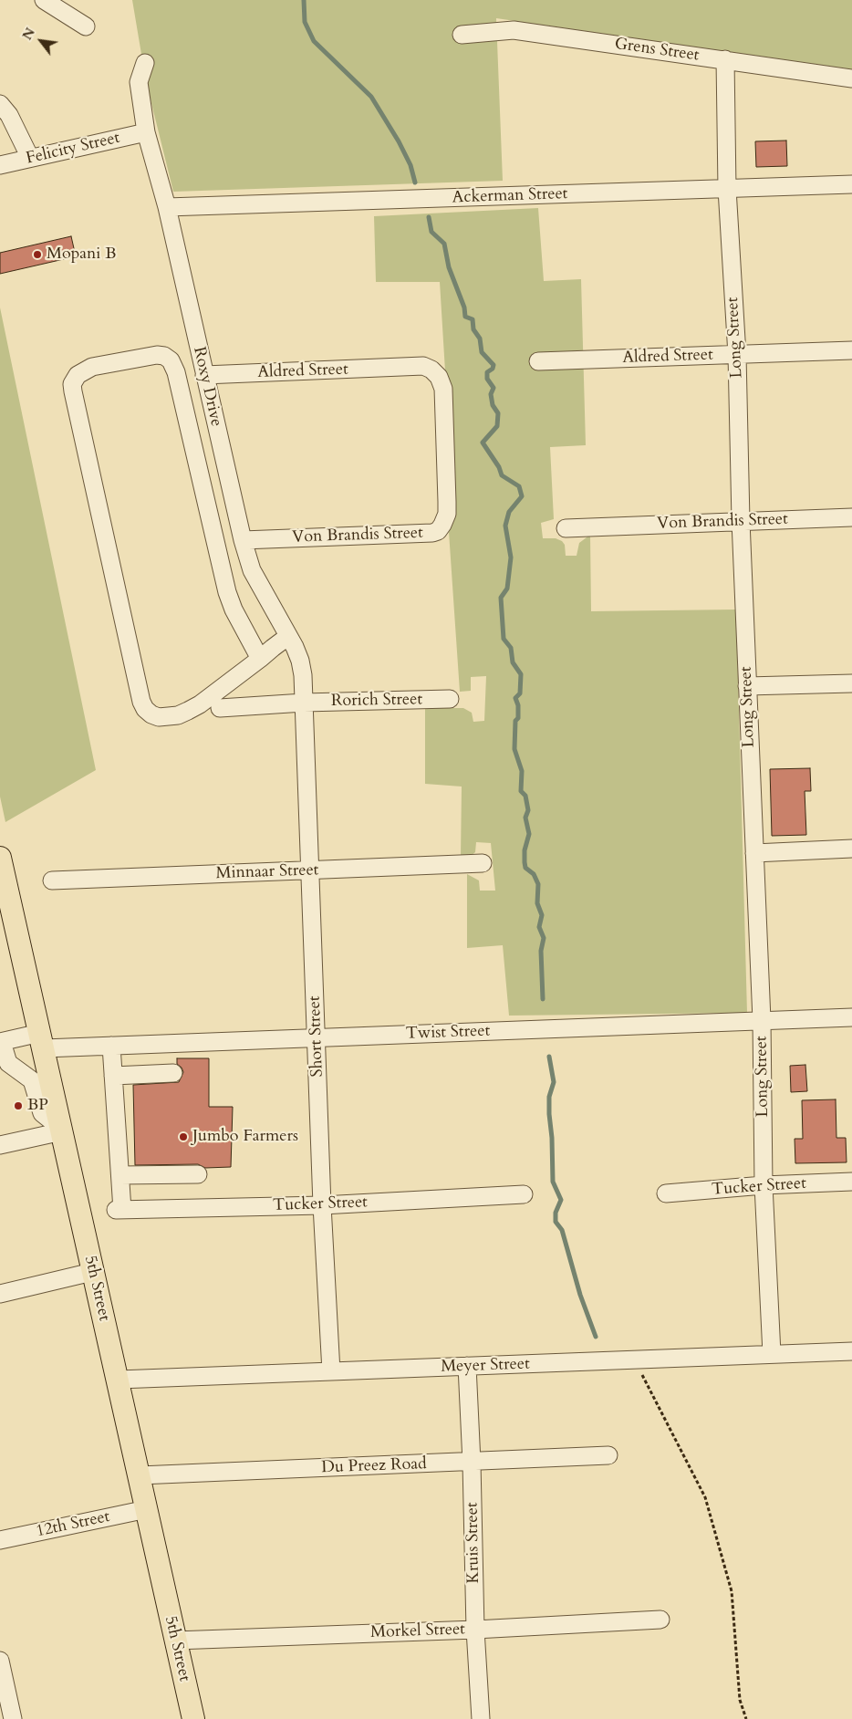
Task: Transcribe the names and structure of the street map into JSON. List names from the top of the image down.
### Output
{
  "streets": {
    "main road": ["5th Street"],
    "street": [
      "Grens Street",
      "Felicity Street",
      "Ackerman Street",
      "Long Street",
      "Aldred Street",
      "Roxy Drive",
      "Von Brandis Street",
      "Rorich Street",
      "Minnaar Street",
      "Twist Street",
      "Short Street",
      "Tucker Street",
      "Meyer Street",
      "Du Preez Road",
      "12th Street",
      "Kruis Street",
      "Morkel Street"
    ]
  },
  "crossings": [
    ["Grens Street", "Long Street"],
    ["Felicity Street", "Roxy Drive"],
    ["Ackerman Street", "Long Street"],
    ["Ackerman Street", "Roxy Drive"],
    ["Long Street", "Aldred Street"],
    ["Long Street", "Von Brandis Street"],
    ["Long Street", "Twist Street"],
    ["Long Street", "Tucker Street"],
    ["Long Street", "Meyer Street"],
    ["Aldred Street", "Roxy Drive"],
    ["Aldred Street", "Von Brandis Street"],
    ["Roxy Drive", "Von Brandis Street"],
    ["Roxy Drive", "Rorich Street"],
    ["Roxy Drive", "Short Street"],
    ["Rorich Street", "Short Street"],
    ["Minnaar Street", "Short Street"],
    ["Twist Street", "Short Street"],
    ["Twist Street", "5th Street"],
    ["Short Street", "Tucker Street"],
    ["Short Street", "Meyer Street"],
    ["5th Street", "Meyer Street"],
    ["5th Street", "Du Preez Road"],
    ["5th Street", "12th Street"],
    ["5th Street", "Morkel Street"],
    ["Meyer Street", "Kruis Street"],
    ["Du Preez Road", "Kruis Street"],
    ["Kruis Street", "Morkel Street"]
  ],
  "places": ["Mopani B", "BP", "Jumbo Farmers"],
  "north": "top left"
}
